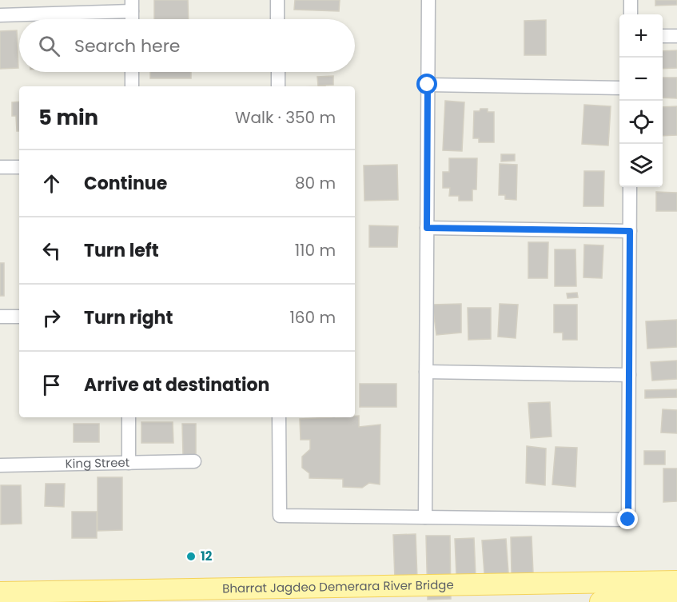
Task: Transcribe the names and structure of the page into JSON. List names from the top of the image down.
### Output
{
  "streets": {
    "main road": ["Bharrat Jagdeo Demerara River Bridge"],
    "street": ["King Street"]
  },
  "places": ["12"],
  "page": {
    "map_buttons": ["+", "−"],
    "search": "Search here",
    "heading": ["5 min", "Walk · 350 m"],
    "list": [
      ["Continue", "80 m"],
      ["Turn left", "110 m"],
      ["Turn right", "160 m"],
      "Arrive at destination"
    ]
  }
}
